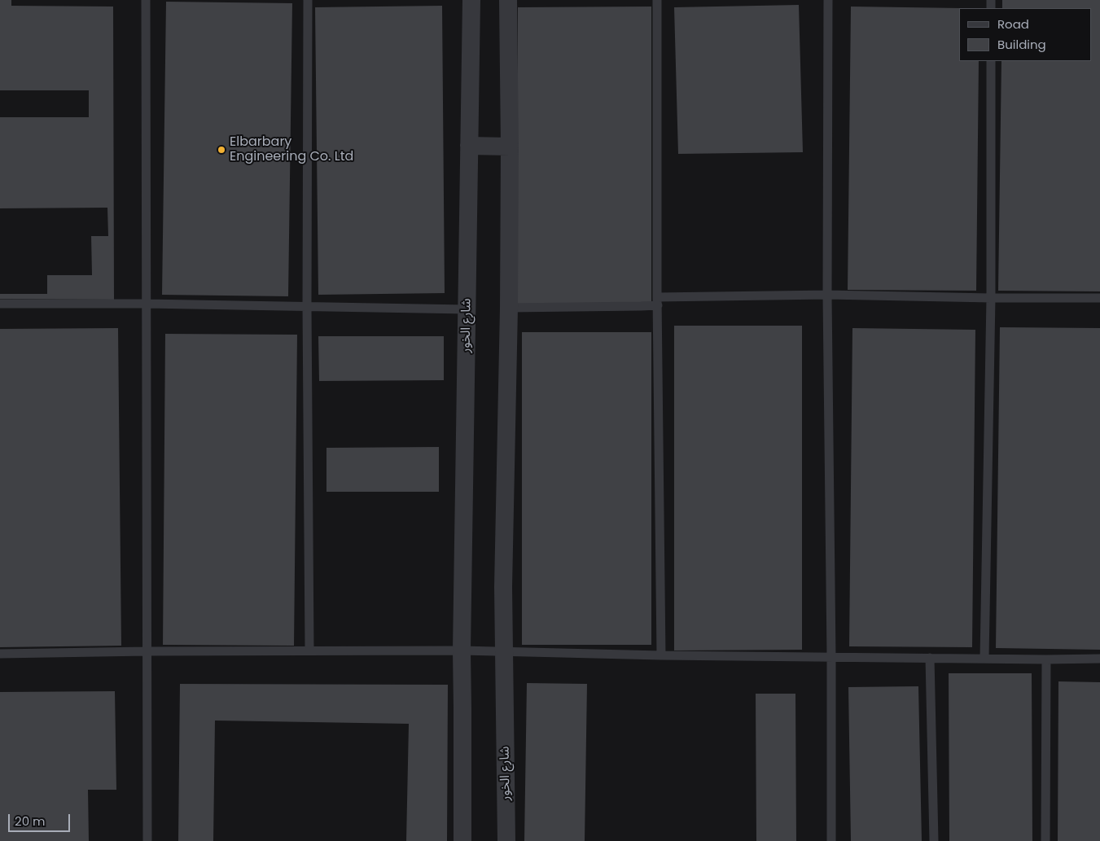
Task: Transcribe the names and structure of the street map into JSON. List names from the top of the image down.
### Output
{
  "streets": {
    "street": ["شارع الخور"]
  },
  "places": ["Elbarbary Engineering Co. Ltd"],
  "legend": ["Road", "Building"],
  "scale_bar": "20 m"
}
